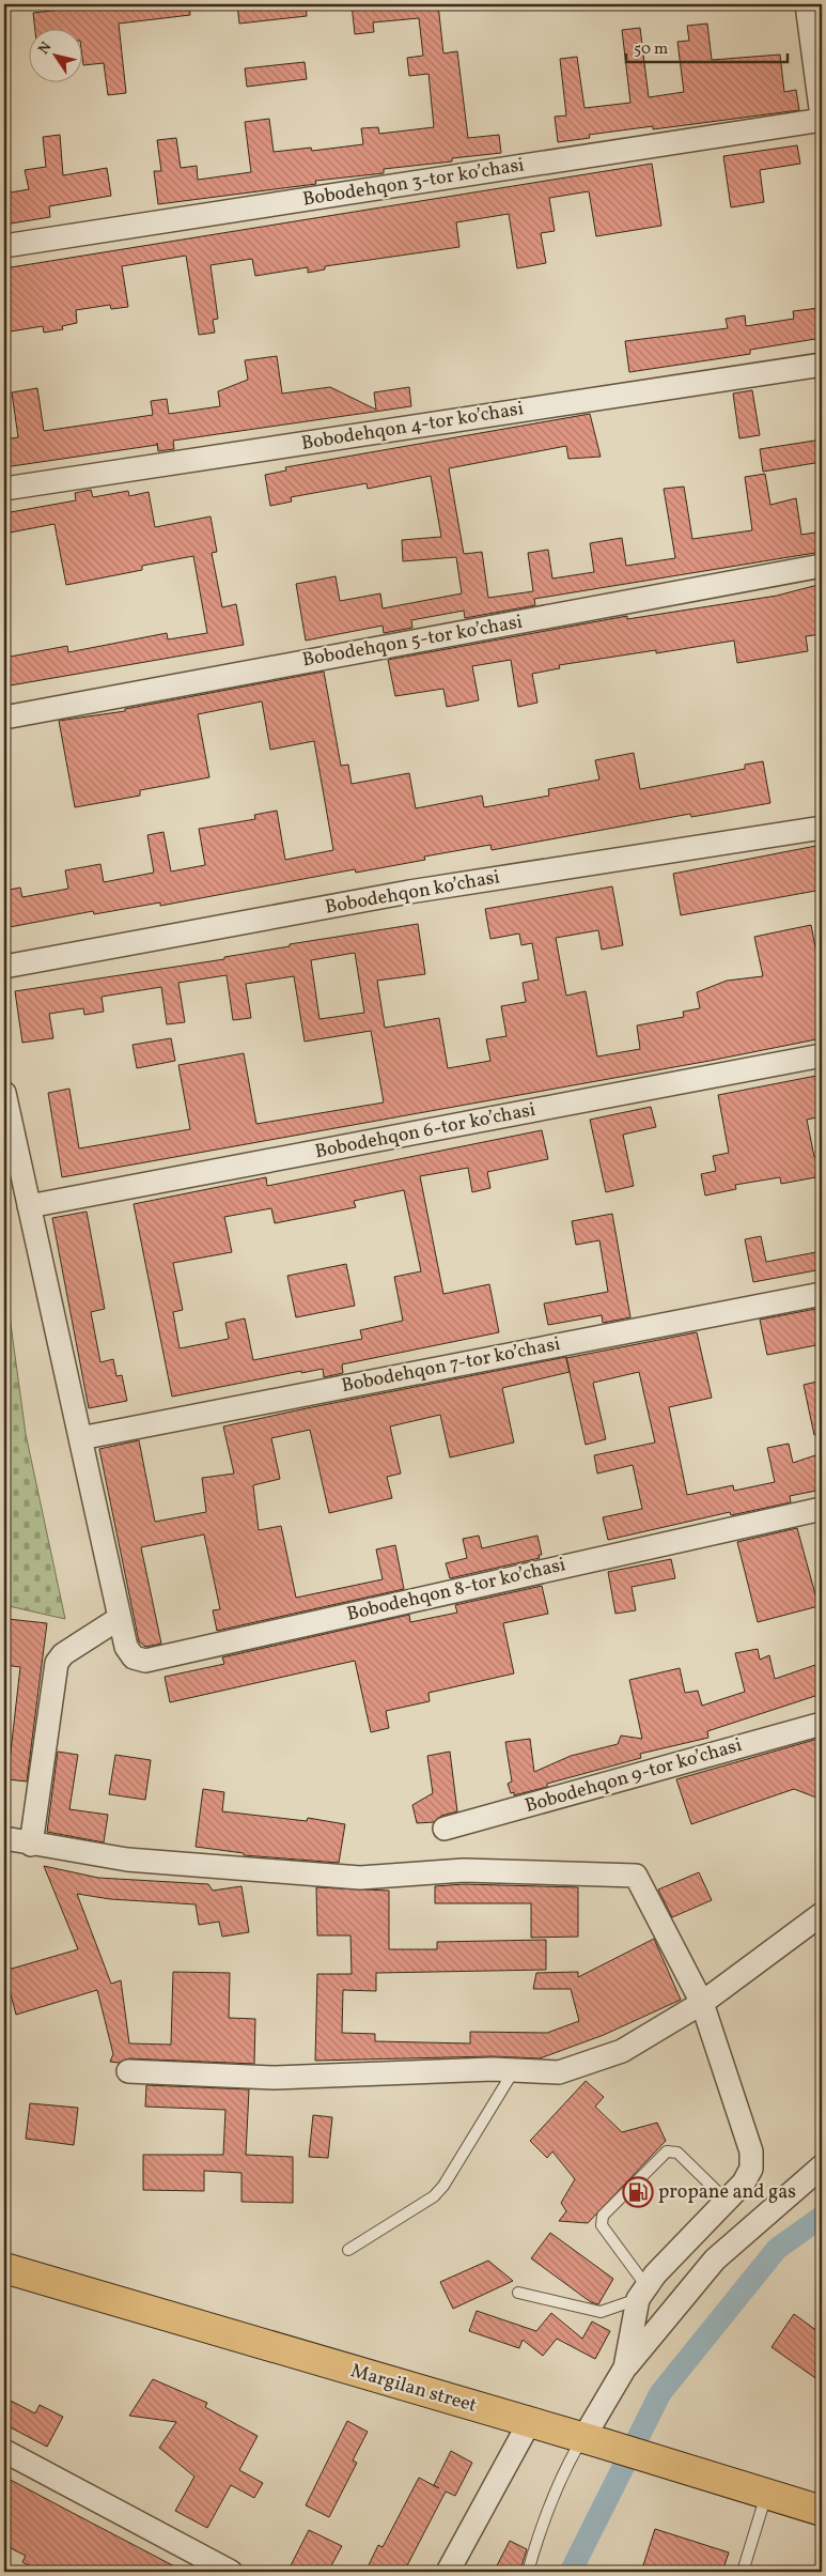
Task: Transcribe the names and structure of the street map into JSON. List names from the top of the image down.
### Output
{
  "streets": {
    "main road": ["Margilan street"],
    "street": [
      "Bobodehqon 3-tor koʼchasi",
      "Bobodehqon 4-tor koʼchasi",
      "Bobodehqon 5-tor koʼchasi",
      "Bobodehqon koʼchasi",
      "Bobodehqon 6-tor koʼchasi",
      "Bobodehqon 7-tor koʼchasi",
      "Bobodehqon 8-tor koʼchasi",
      "Bobodehqon 9-tor koʼchasi"
    ]
  },
  "crossings": [
    ["Bobodehqon 6-tor koʼchasi", "Bobodehqon 8-tor koʼchasi"],
    ["Bobodehqon 7-tor koʼchasi", "Bobodehqon 8-tor koʼchasi"]
  ],
  "places": {
    "fuel station": ["propane and gas"]
  },
  "scale_bar": "50 m",
  "north": "top left"
}
